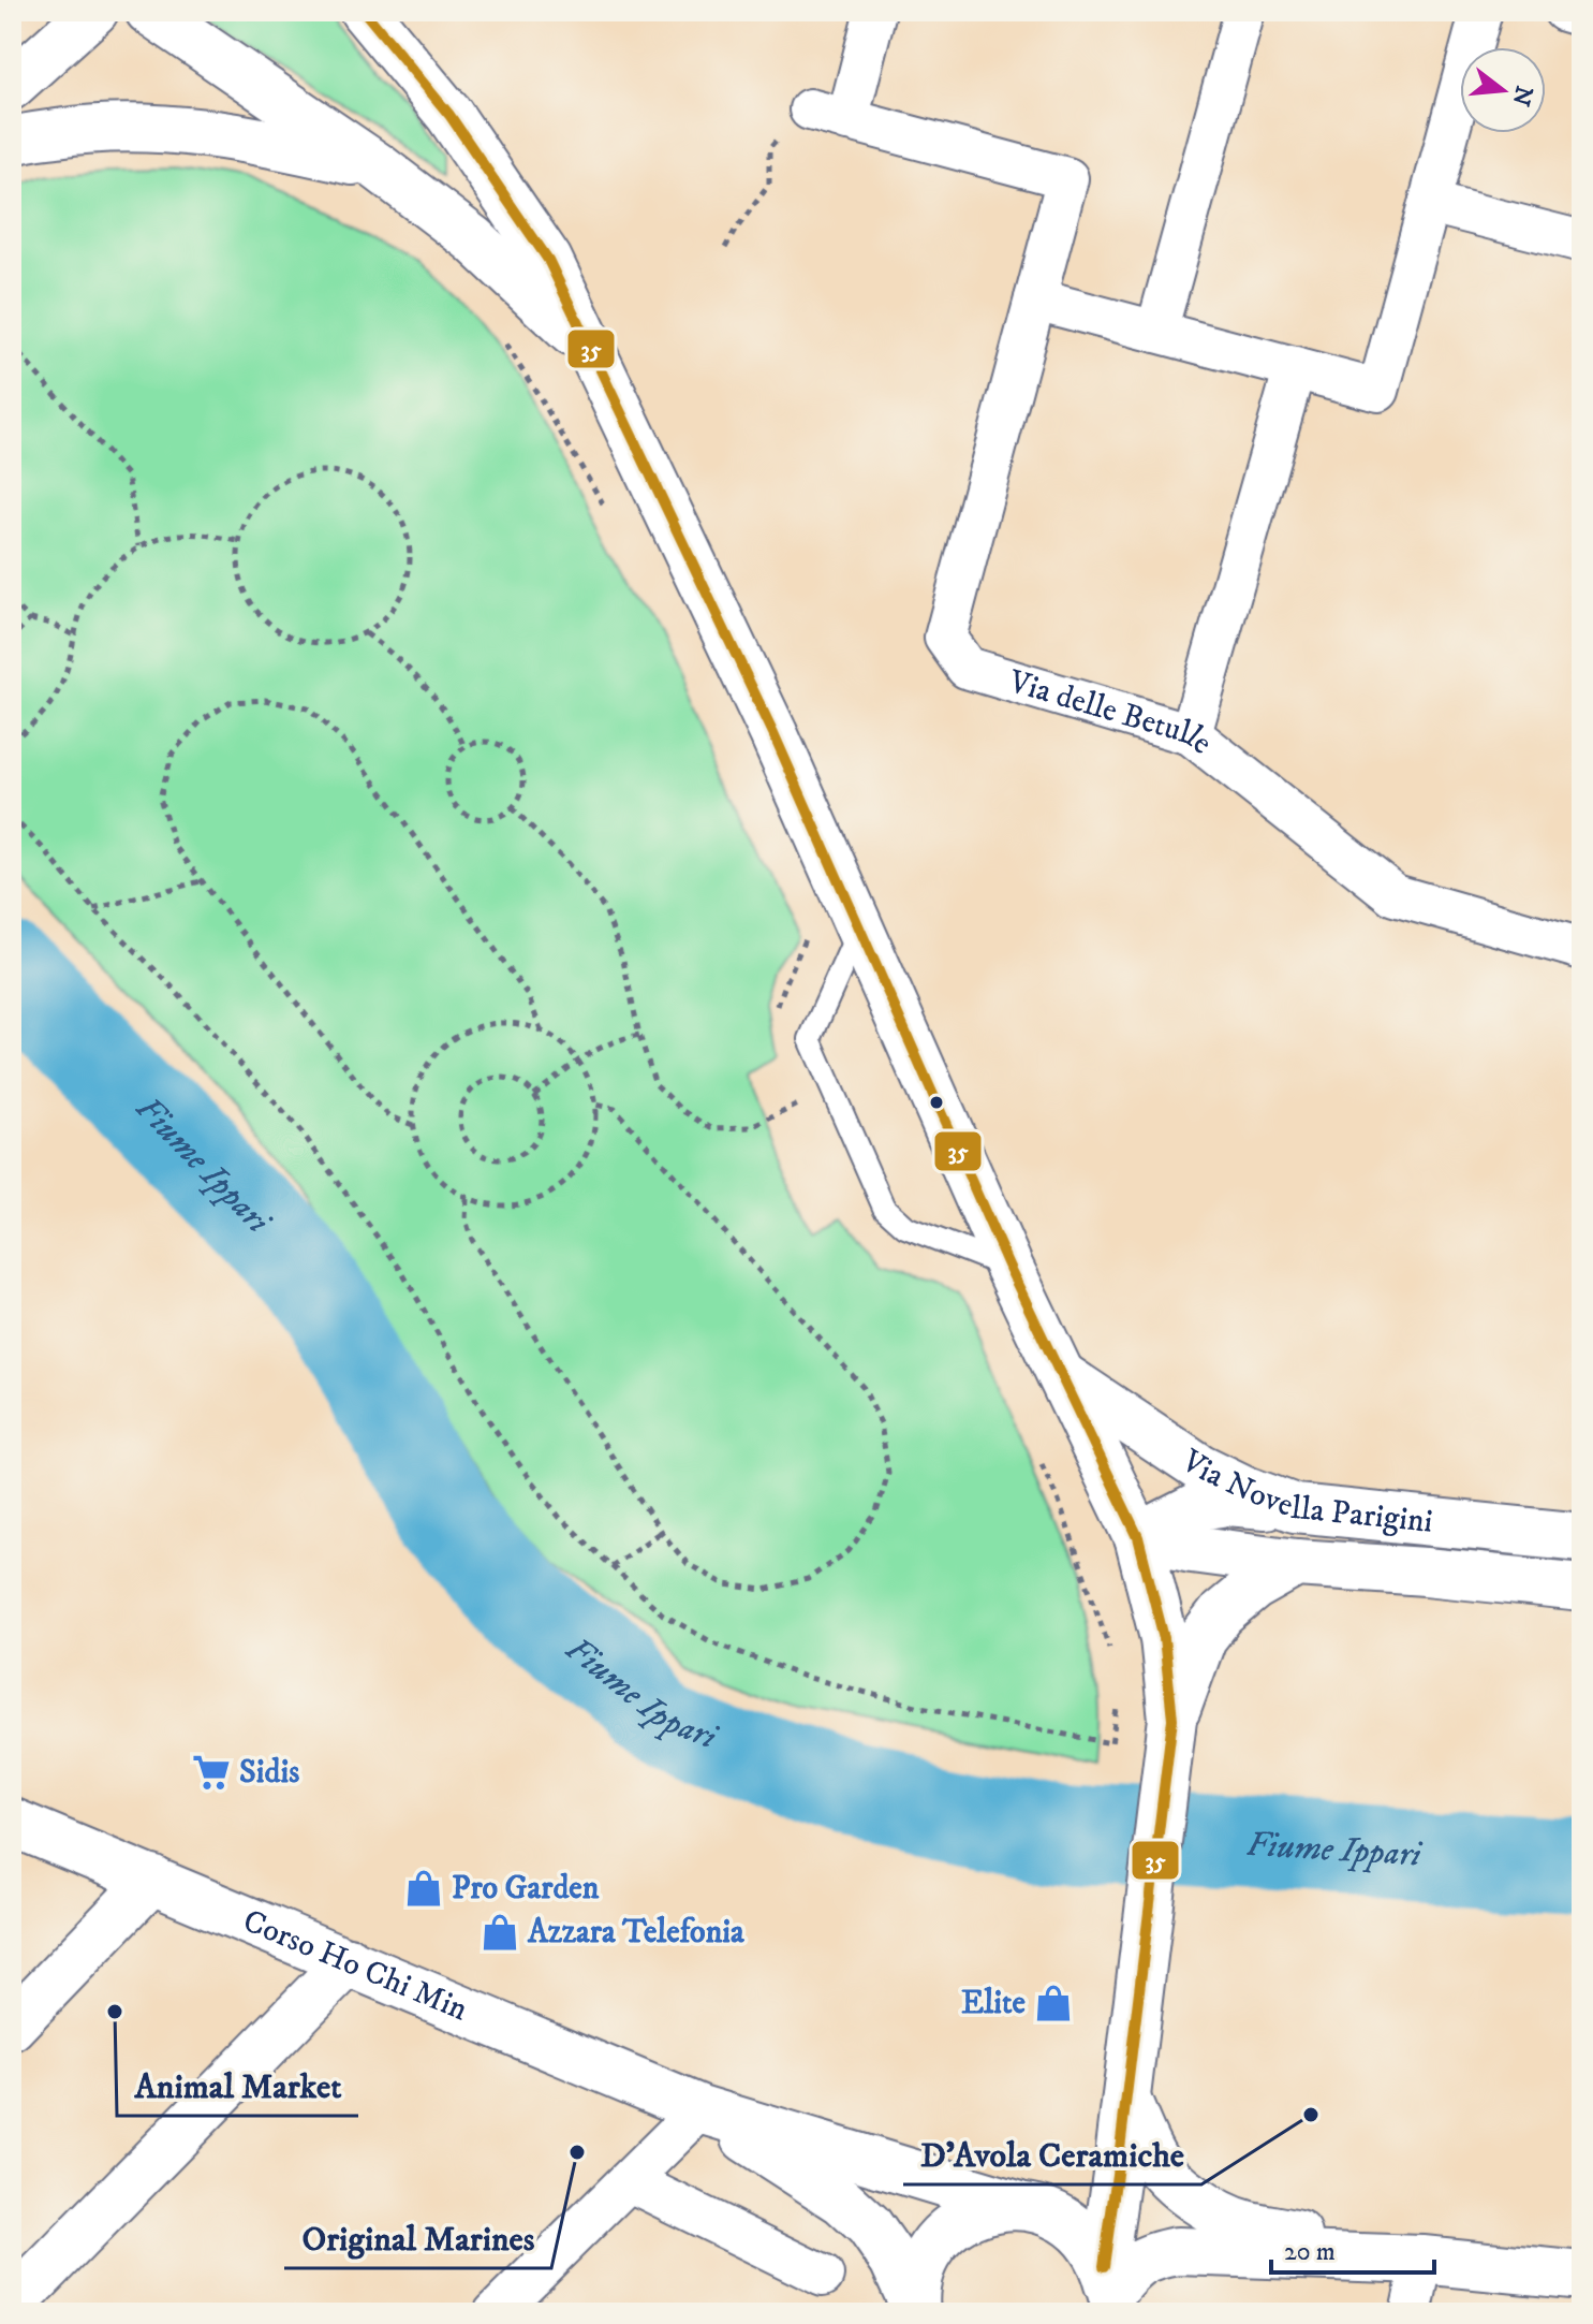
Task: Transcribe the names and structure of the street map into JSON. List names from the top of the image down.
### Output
{
  "streets": {
    "main road": ["Via Novella Parigini", "Corso Ho Chi Min"],
    "street": ["Via delle Betulle"]
  },
  "water": ["Fiume Ippari"],
  "places": {
    "supermarket": ["Sidis"],
    "shop": ["Pro Garden", "Azzara Telefonia", "Elite"],
    "other": ["Animal Market", "D'Avola Ceramiche", "Original Marines"]
  },
  "lines": ["transit line 35"],
  "scale_bar": "20 m",
  "north": "right"
}
